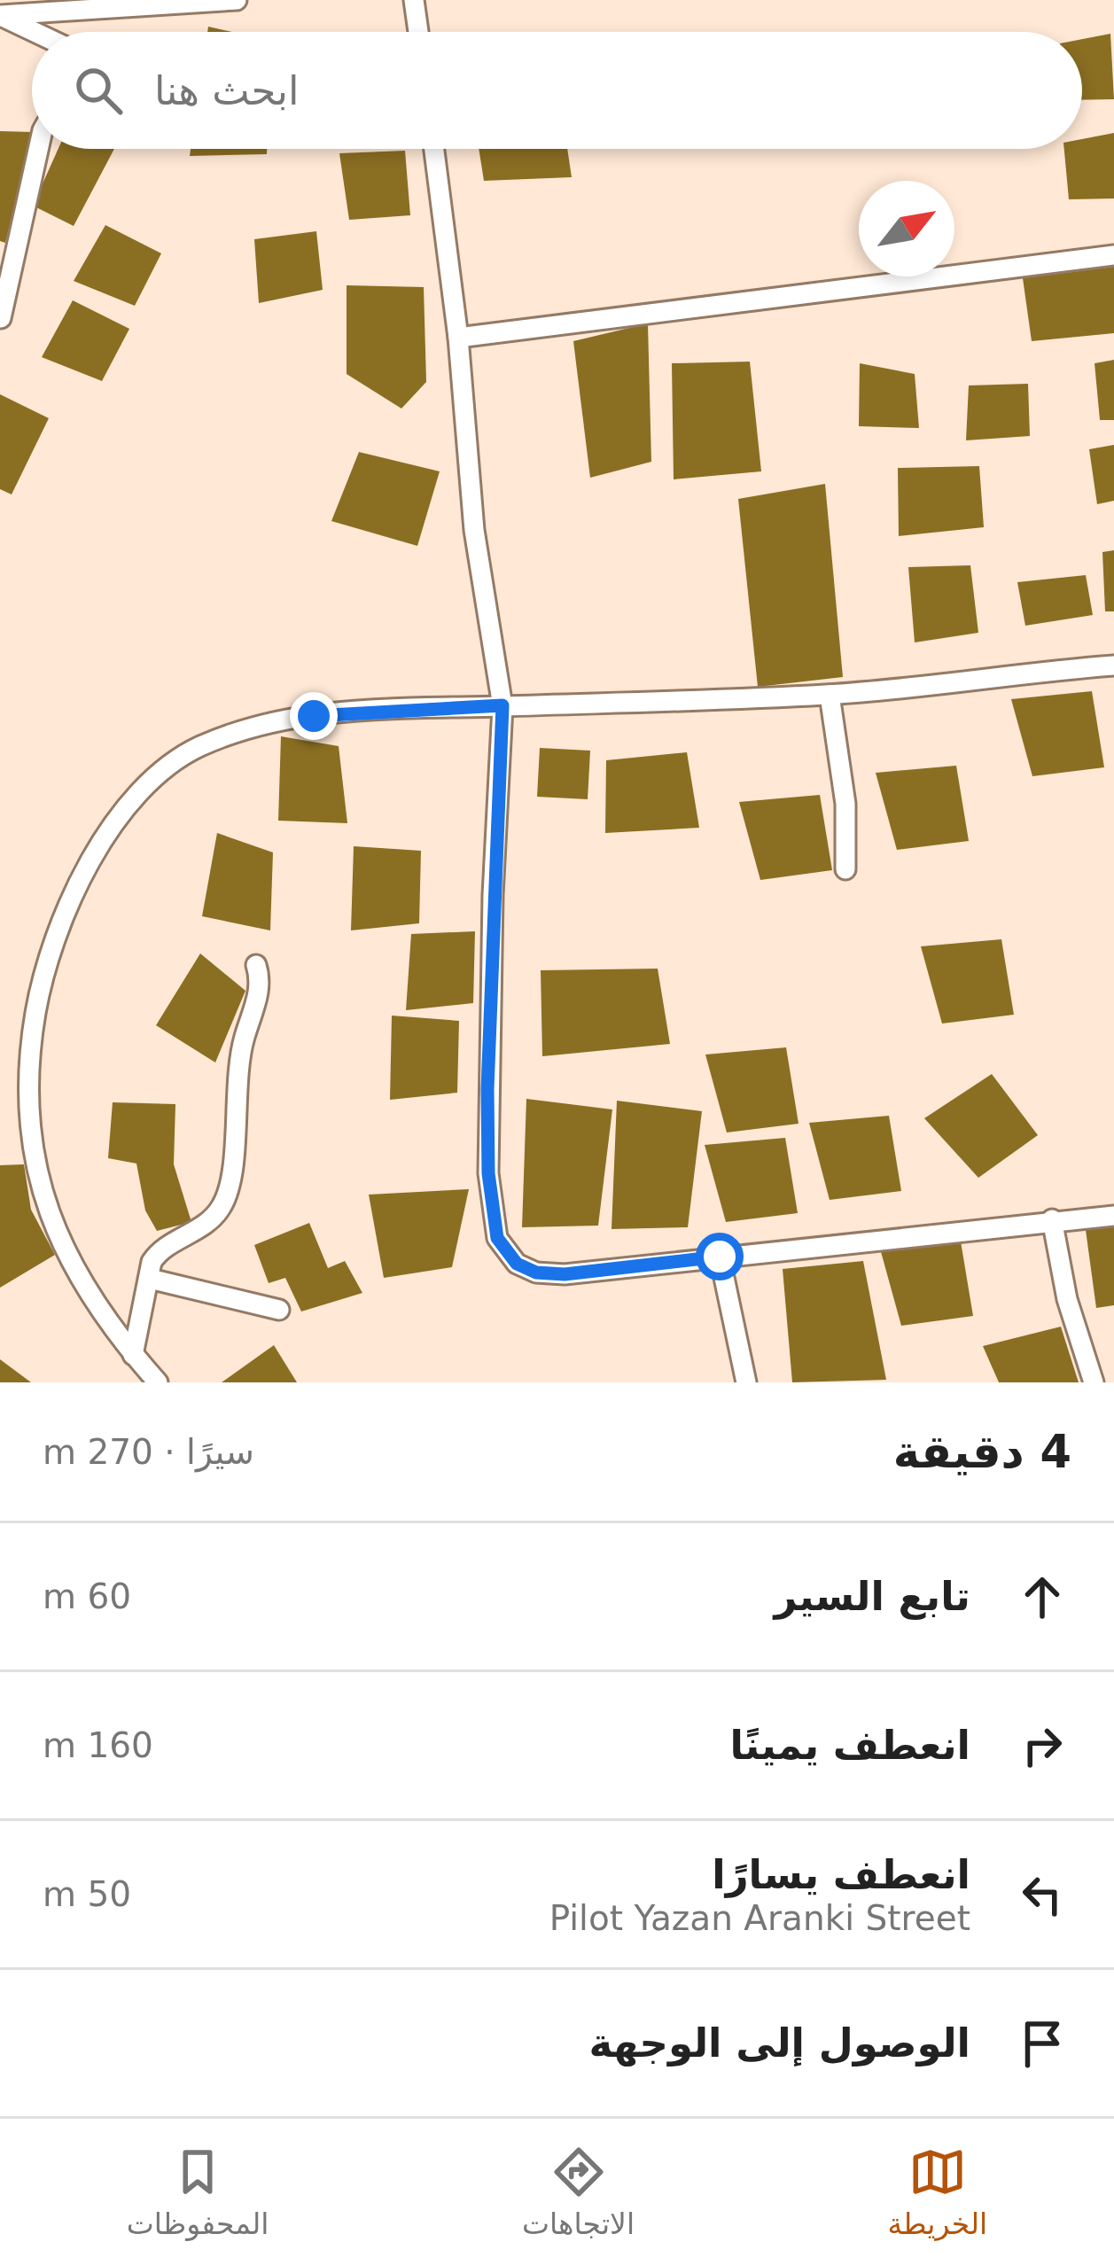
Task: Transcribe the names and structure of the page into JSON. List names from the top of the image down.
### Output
{
  "north": "top right",
  "page": {
    "search": "ابحث هنا",
    "heading": ["4 دقيقة", "سيرًا · 270 m"],
    "list": [
      ["تابع السير", "60 m"],
      ["انعطف يمينًا", "160 m"],
      ["انعطف يسارًا", "Pilot Yazan Aranki Street", "50 m"],
      "الوصول إلى الوجهة"
    ],
    "nav": ["الخريطة", "الاتجاهات", "المحفوظات"]
  }
}
